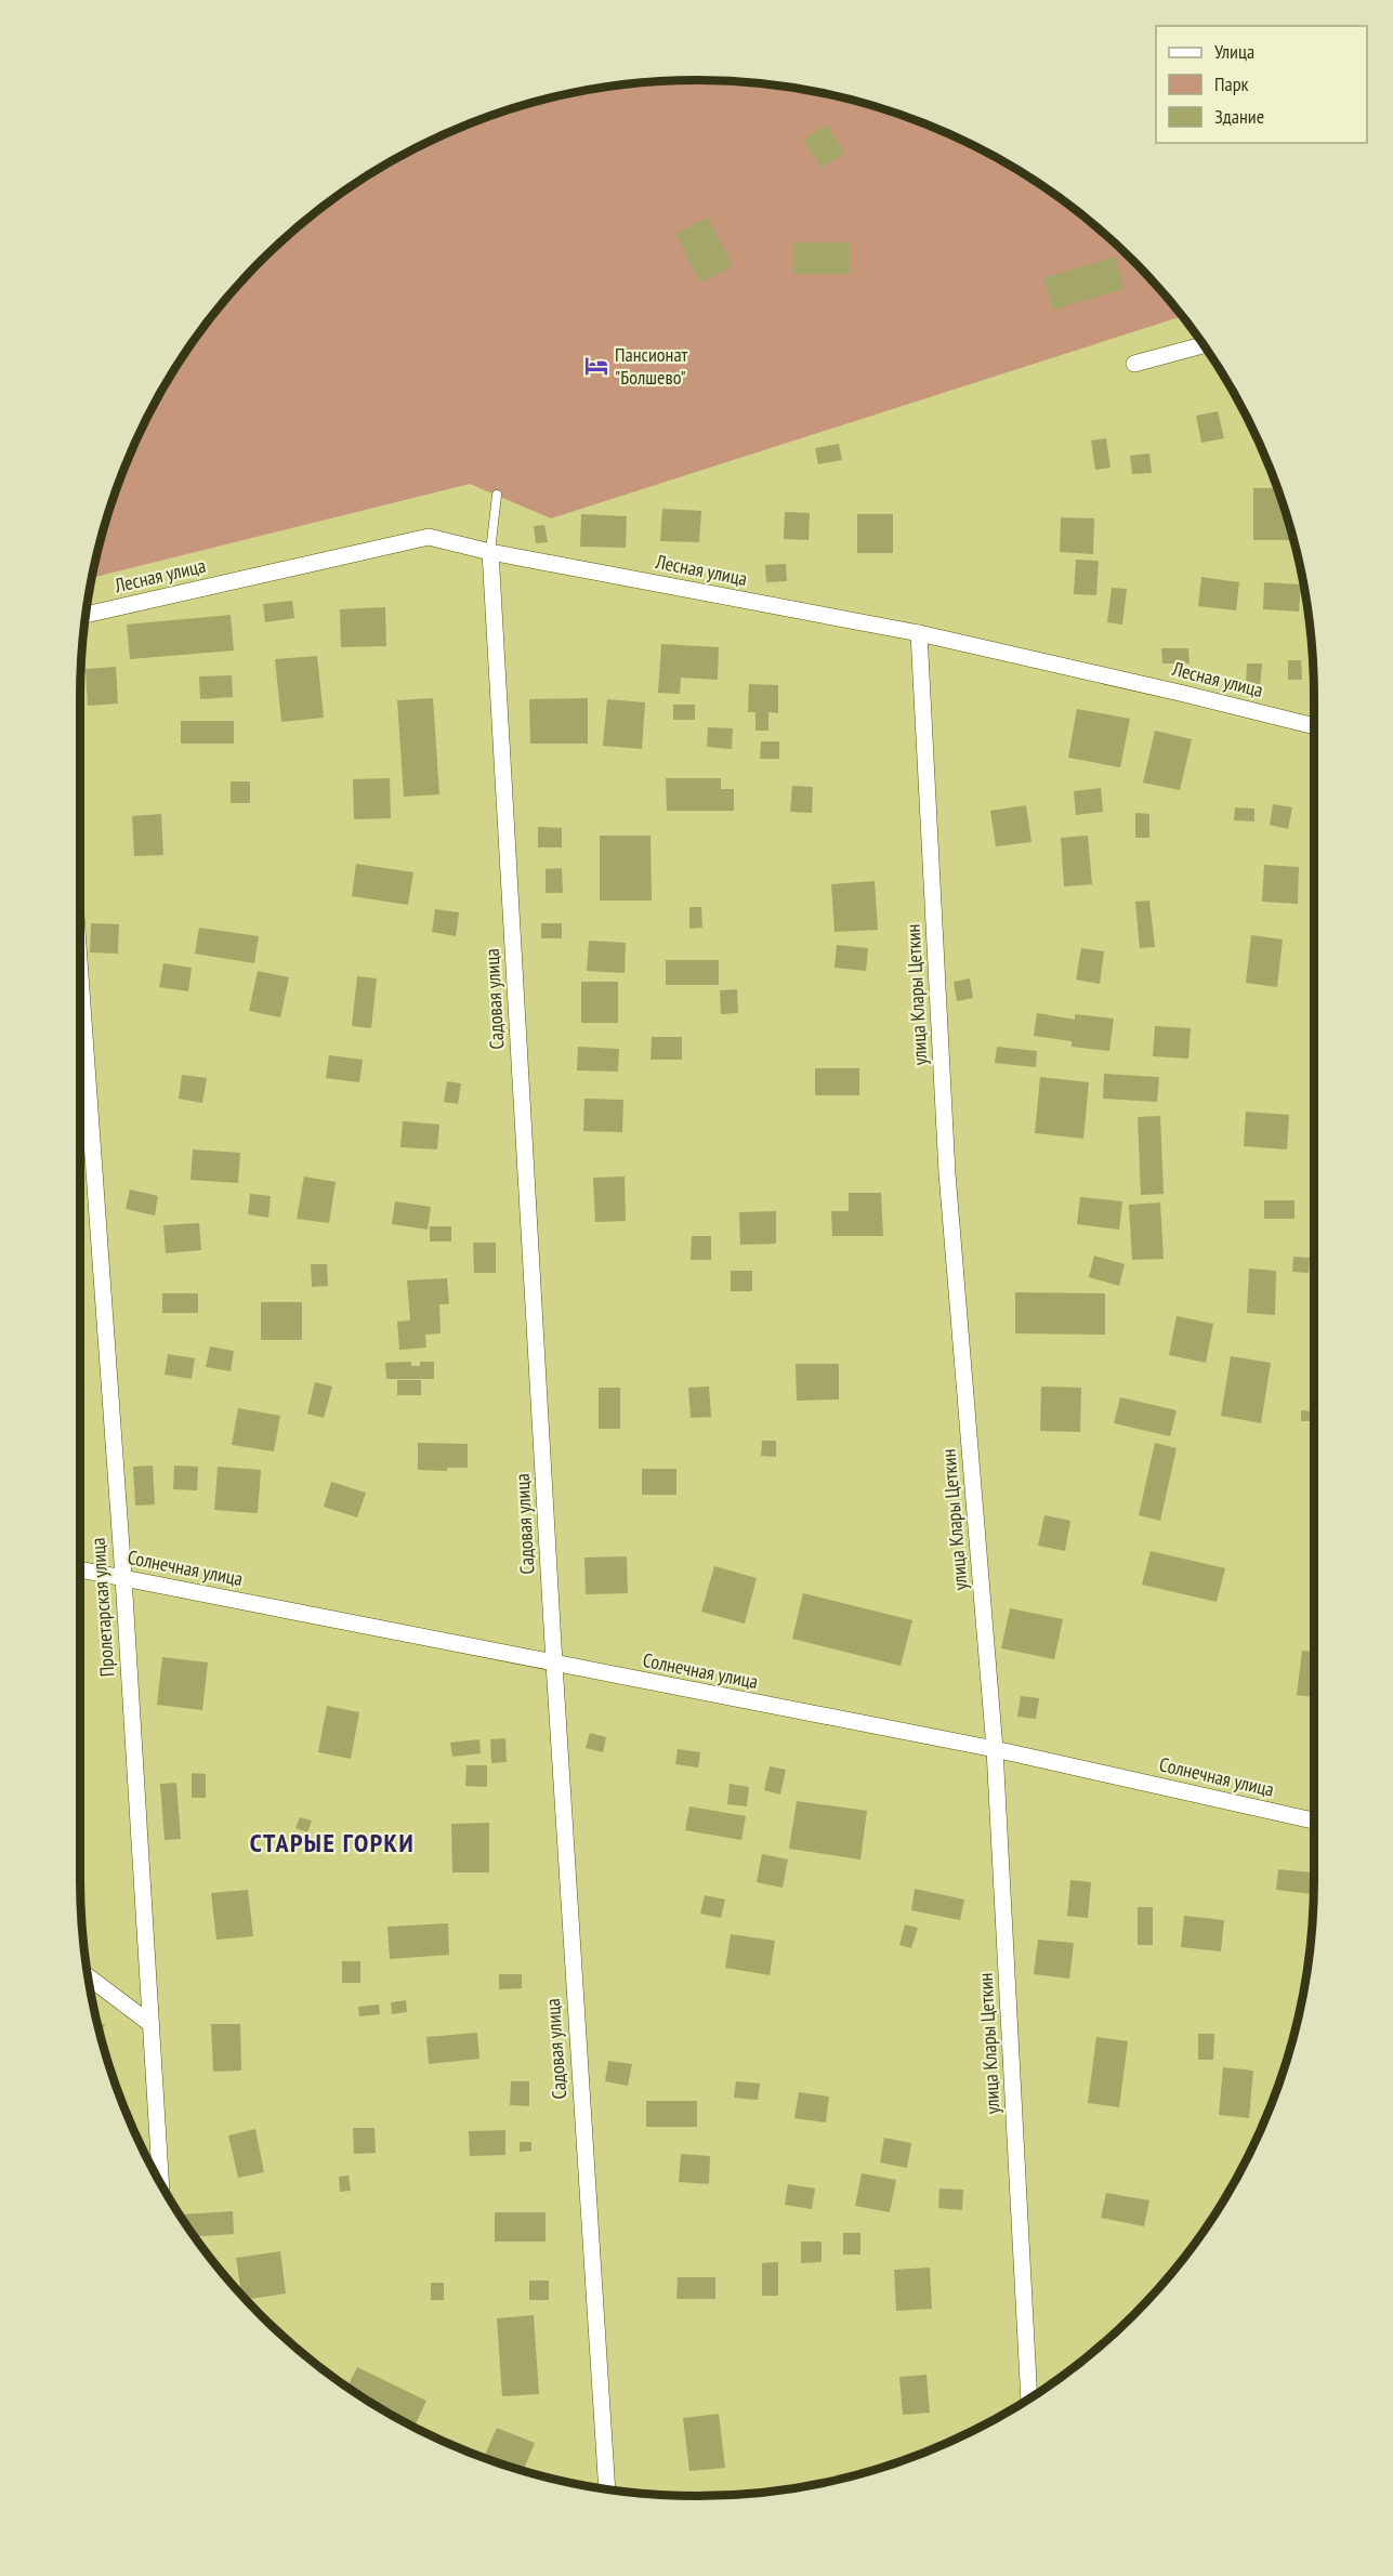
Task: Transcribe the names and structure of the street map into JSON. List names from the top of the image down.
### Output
{
  "streets": {
    "street": [
      "Лесная улица",
      "улица Клары Цеткин",
      "Садовая улица",
      "Солнечная улица",
      "Пролетарская улица"
    ]
  },
  "crossings": [
    ["Лесная улица", "улица Клары Цеткин"],
    ["Лесная улица", "Садовая улица"],
    ["улица Клары Цеткин", "Солнечная улица"],
    ["Садовая улица", "Солнечная улица"],
    ["Солнечная улица", "Пролетарская улица"]
  ],
  "districts": ["СТАРЫЕ ГОРКИ"],
  "places": {
    "hotel": ["Пансионат \"Болшево\""]
  },
  "legend": ["Улица", "Парк", "Здание"]
}
